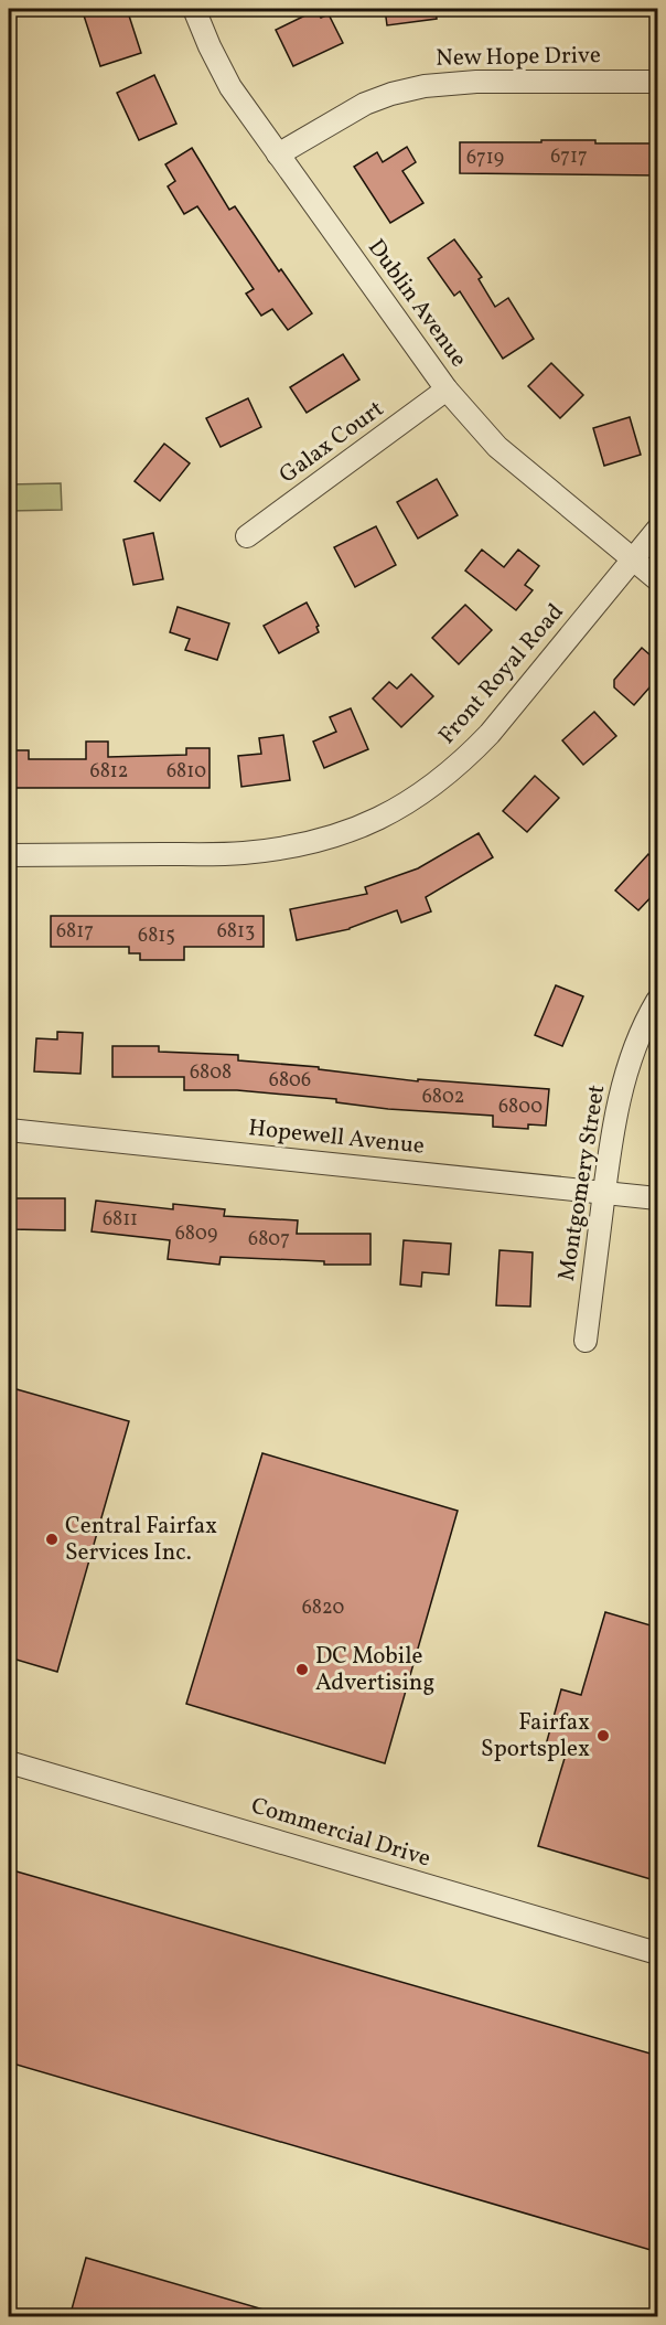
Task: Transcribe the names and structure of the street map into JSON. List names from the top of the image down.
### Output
{
  "streets": {
    "street": [
      "New Hope Drive",
      "Dublin Avenue",
      "Galax Court",
      "Front Royal Road",
      "Hopewell Avenue",
      "Montgomery Street",
      "Commercial Drive"
    ]
  },
  "crossings": [
    ["New Hope Drive", "Dublin Avenue"],
    ["Dublin Avenue", "Galax Court"],
    ["Dublin Avenue", "Front Royal Road"],
    ["Hopewell Avenue", "Montgomery Street"]
  ],
  "places": ["Central Fairfax Services Inc.", "DC Mobile Advertising", "Fairfax Sportsplex"],
  "house_numbers": [
    "6717",
    "6719",
    "6812",
    "6810",
    "6817",
    "6813",
    "6815",
    "6808",
    "6806",
    "6802",
    "6800",
    "6811",
    "6809",
    "6807",
    "6820"
  ]
}
